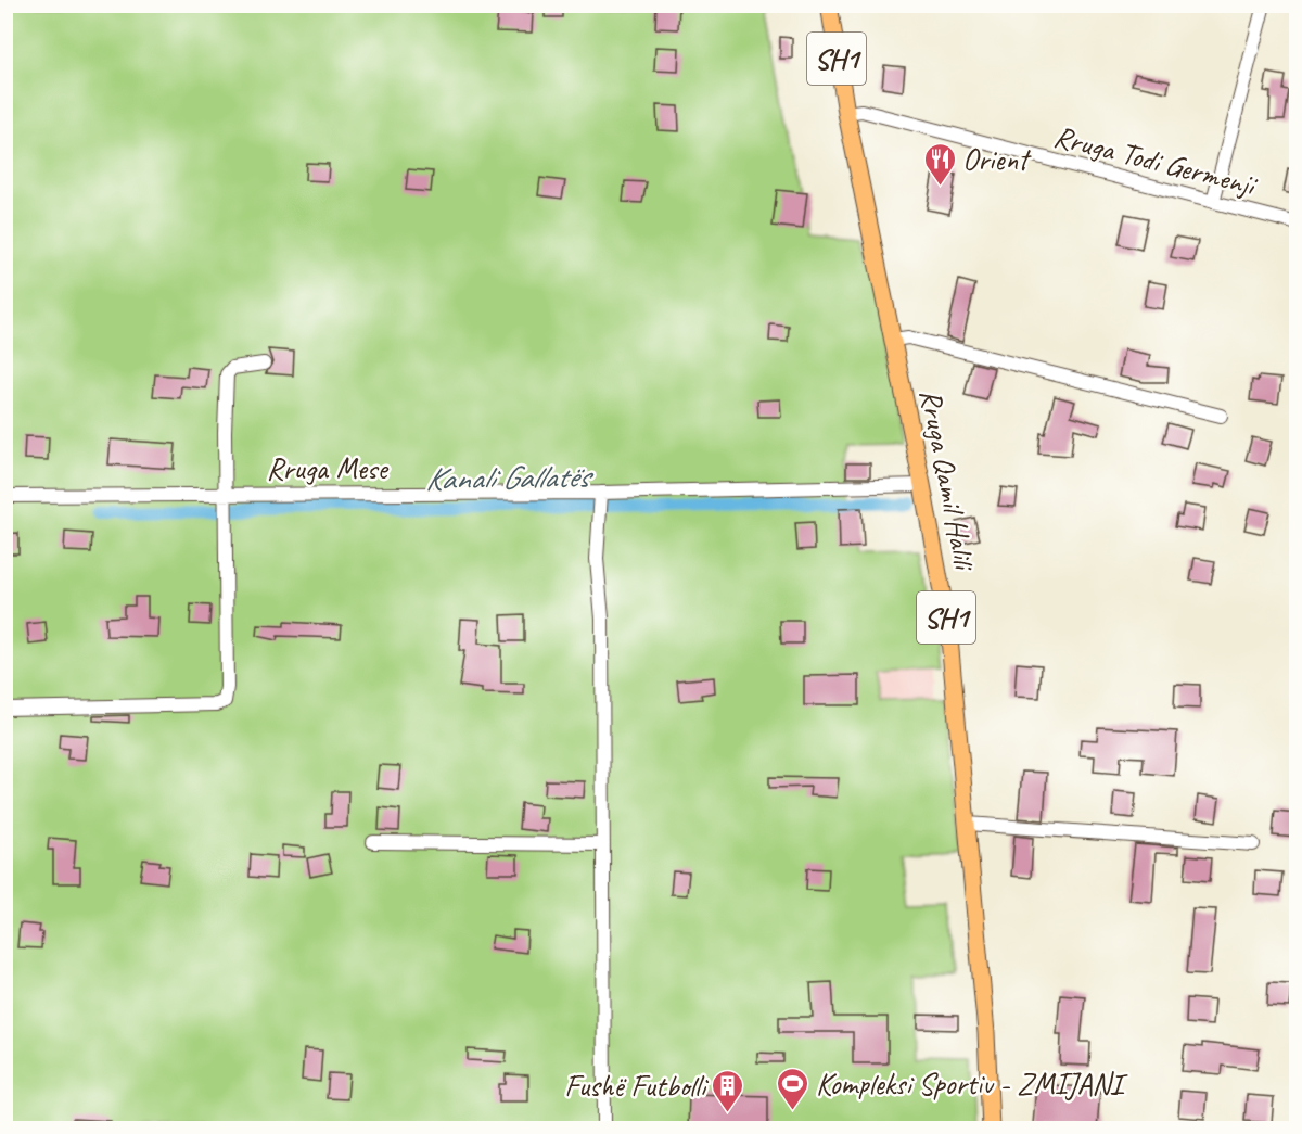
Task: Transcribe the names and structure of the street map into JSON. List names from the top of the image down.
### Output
{
  "streets": {
    "main road": ["SH1", "Rruga Qamil Halili"],
    "street": ["Rruga Todi Germenji", "Rruga Mese"]
  },
  "crossings": [
    ["SH1", "Rruga Todi Germenji"],
    ["SH1", "Rruga Qamil Halili"],
    ["Rruga Todi Germenji", "Rruga Qamil Halili"],
    ["Rruga Mese", "Rruga Qamil Halili"]
  ],
  "water": ["Kanali Gallatës"],
  "places": {
    "restaurant": ["Orient"],
    "sports": ["Kompleksi Sportiv - ZMIJANI"],
    "building": ["Fushë Futbolli"]
  }
}
